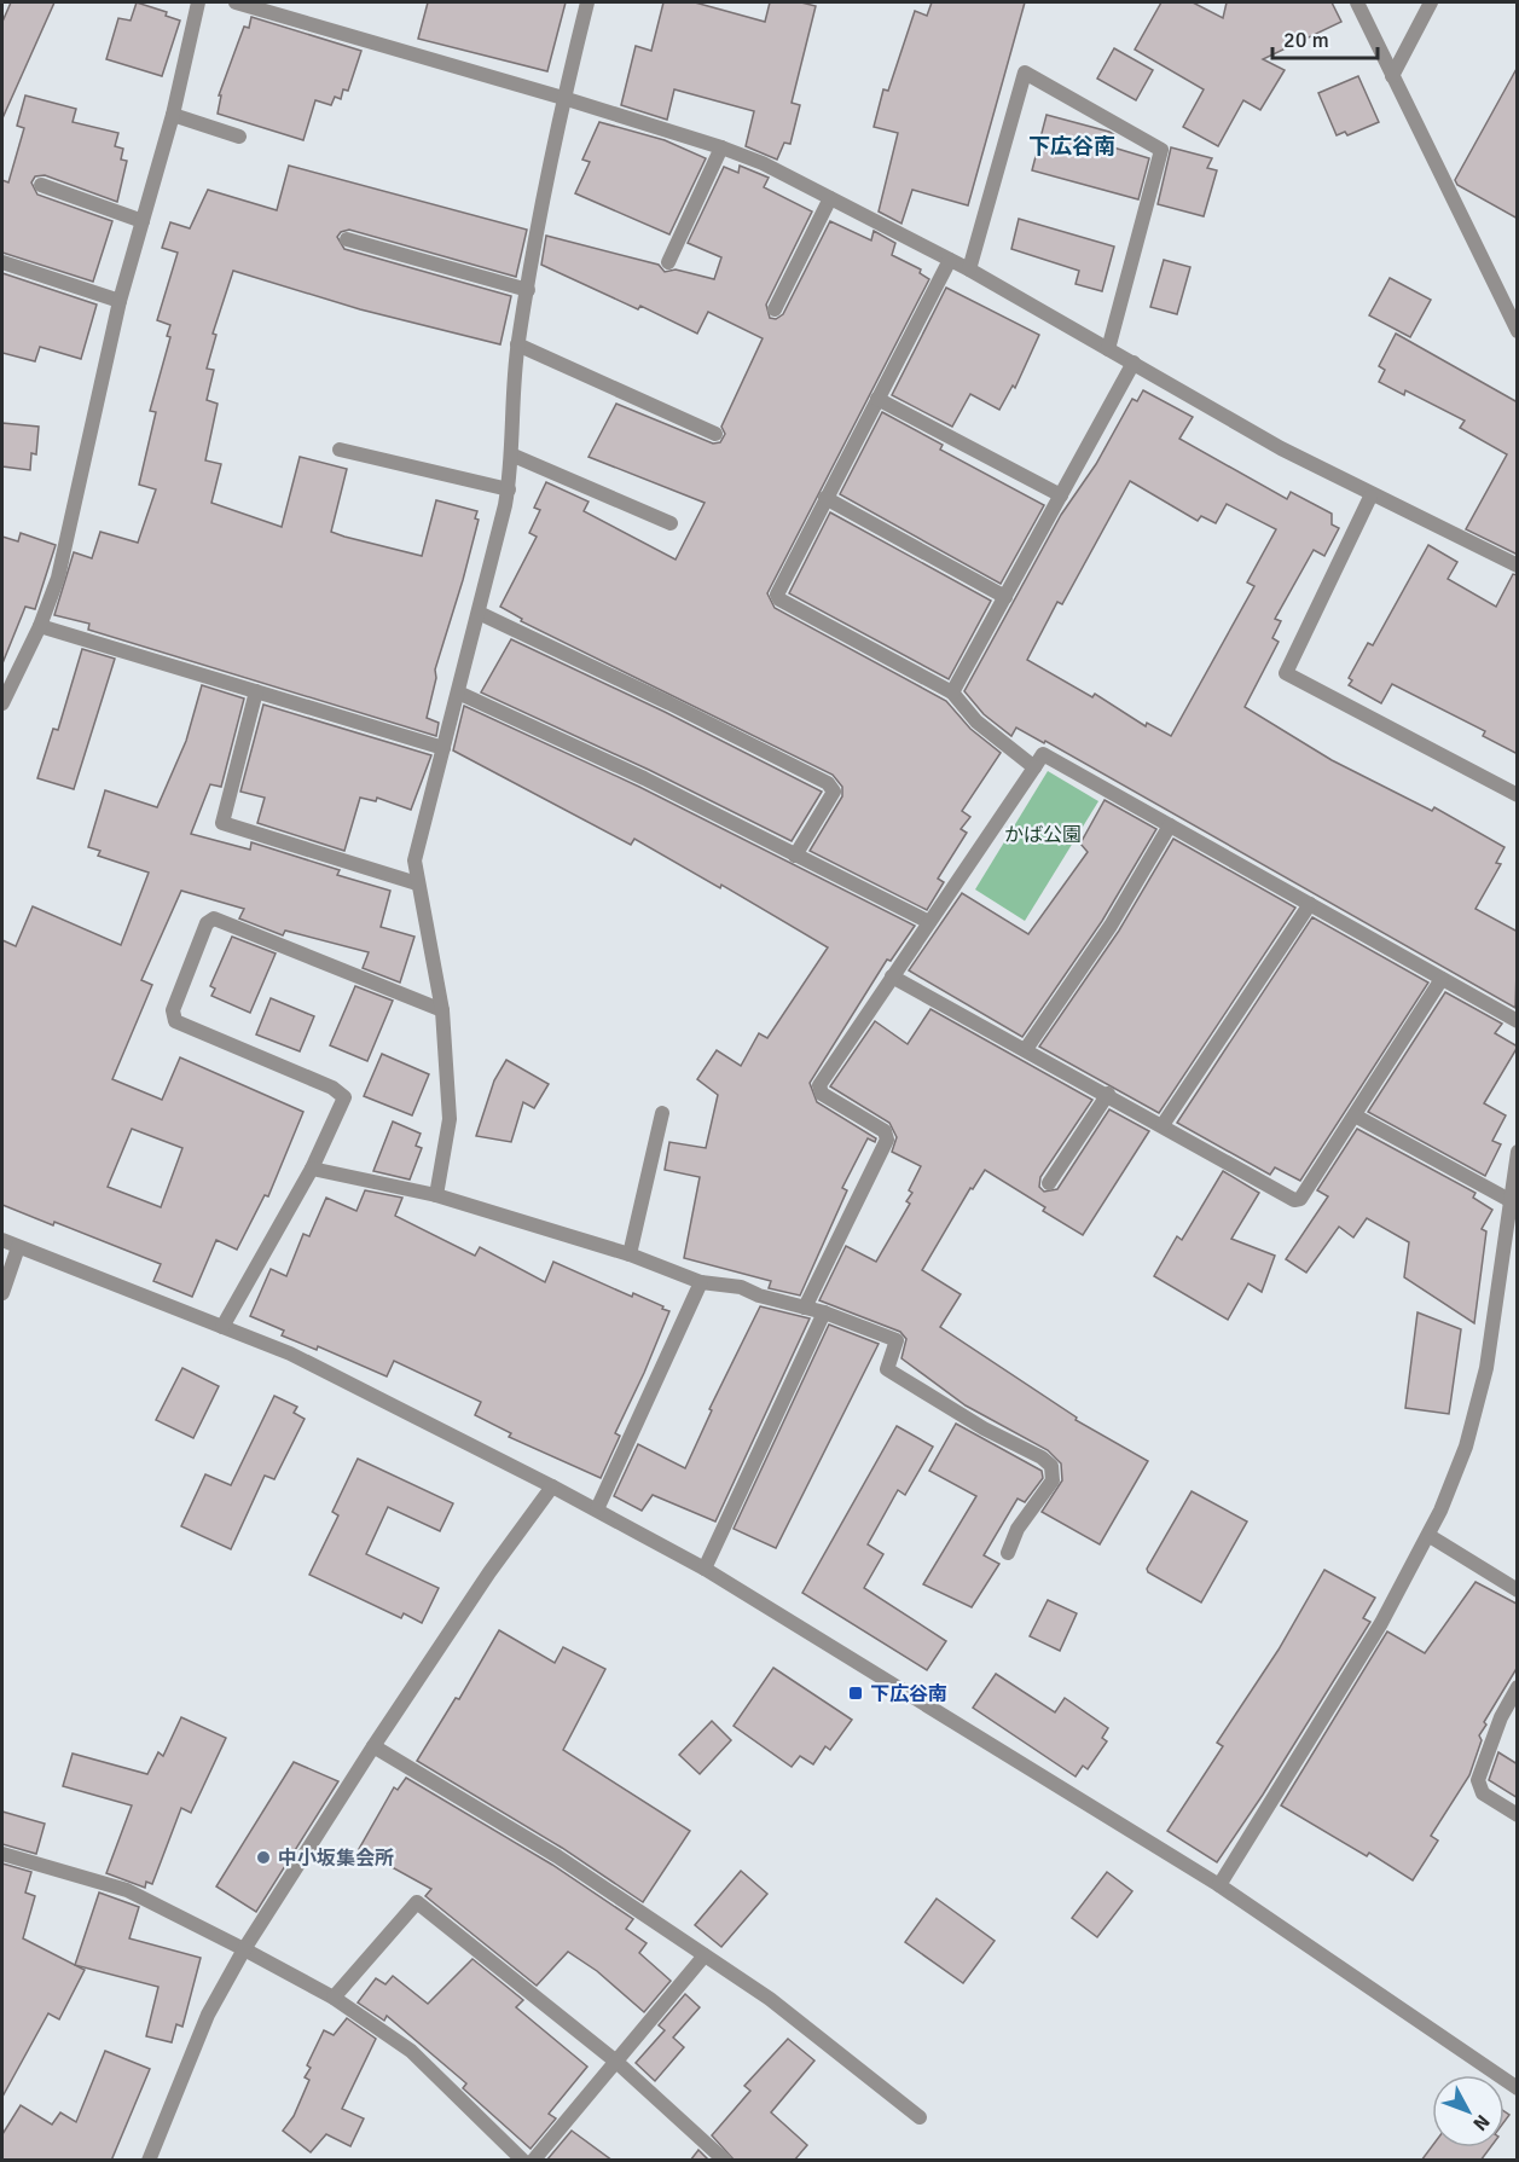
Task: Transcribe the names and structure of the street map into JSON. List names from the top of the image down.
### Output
{
  "districts": ["下広谷南"],
  "parks": ["かば公園"],
  "places": {
    "transit": ["下広谷南"],
    "other": ["中小坂集会所"]
  },
  "scale_bar": "20 m",
  "north": "bottom right"
}
